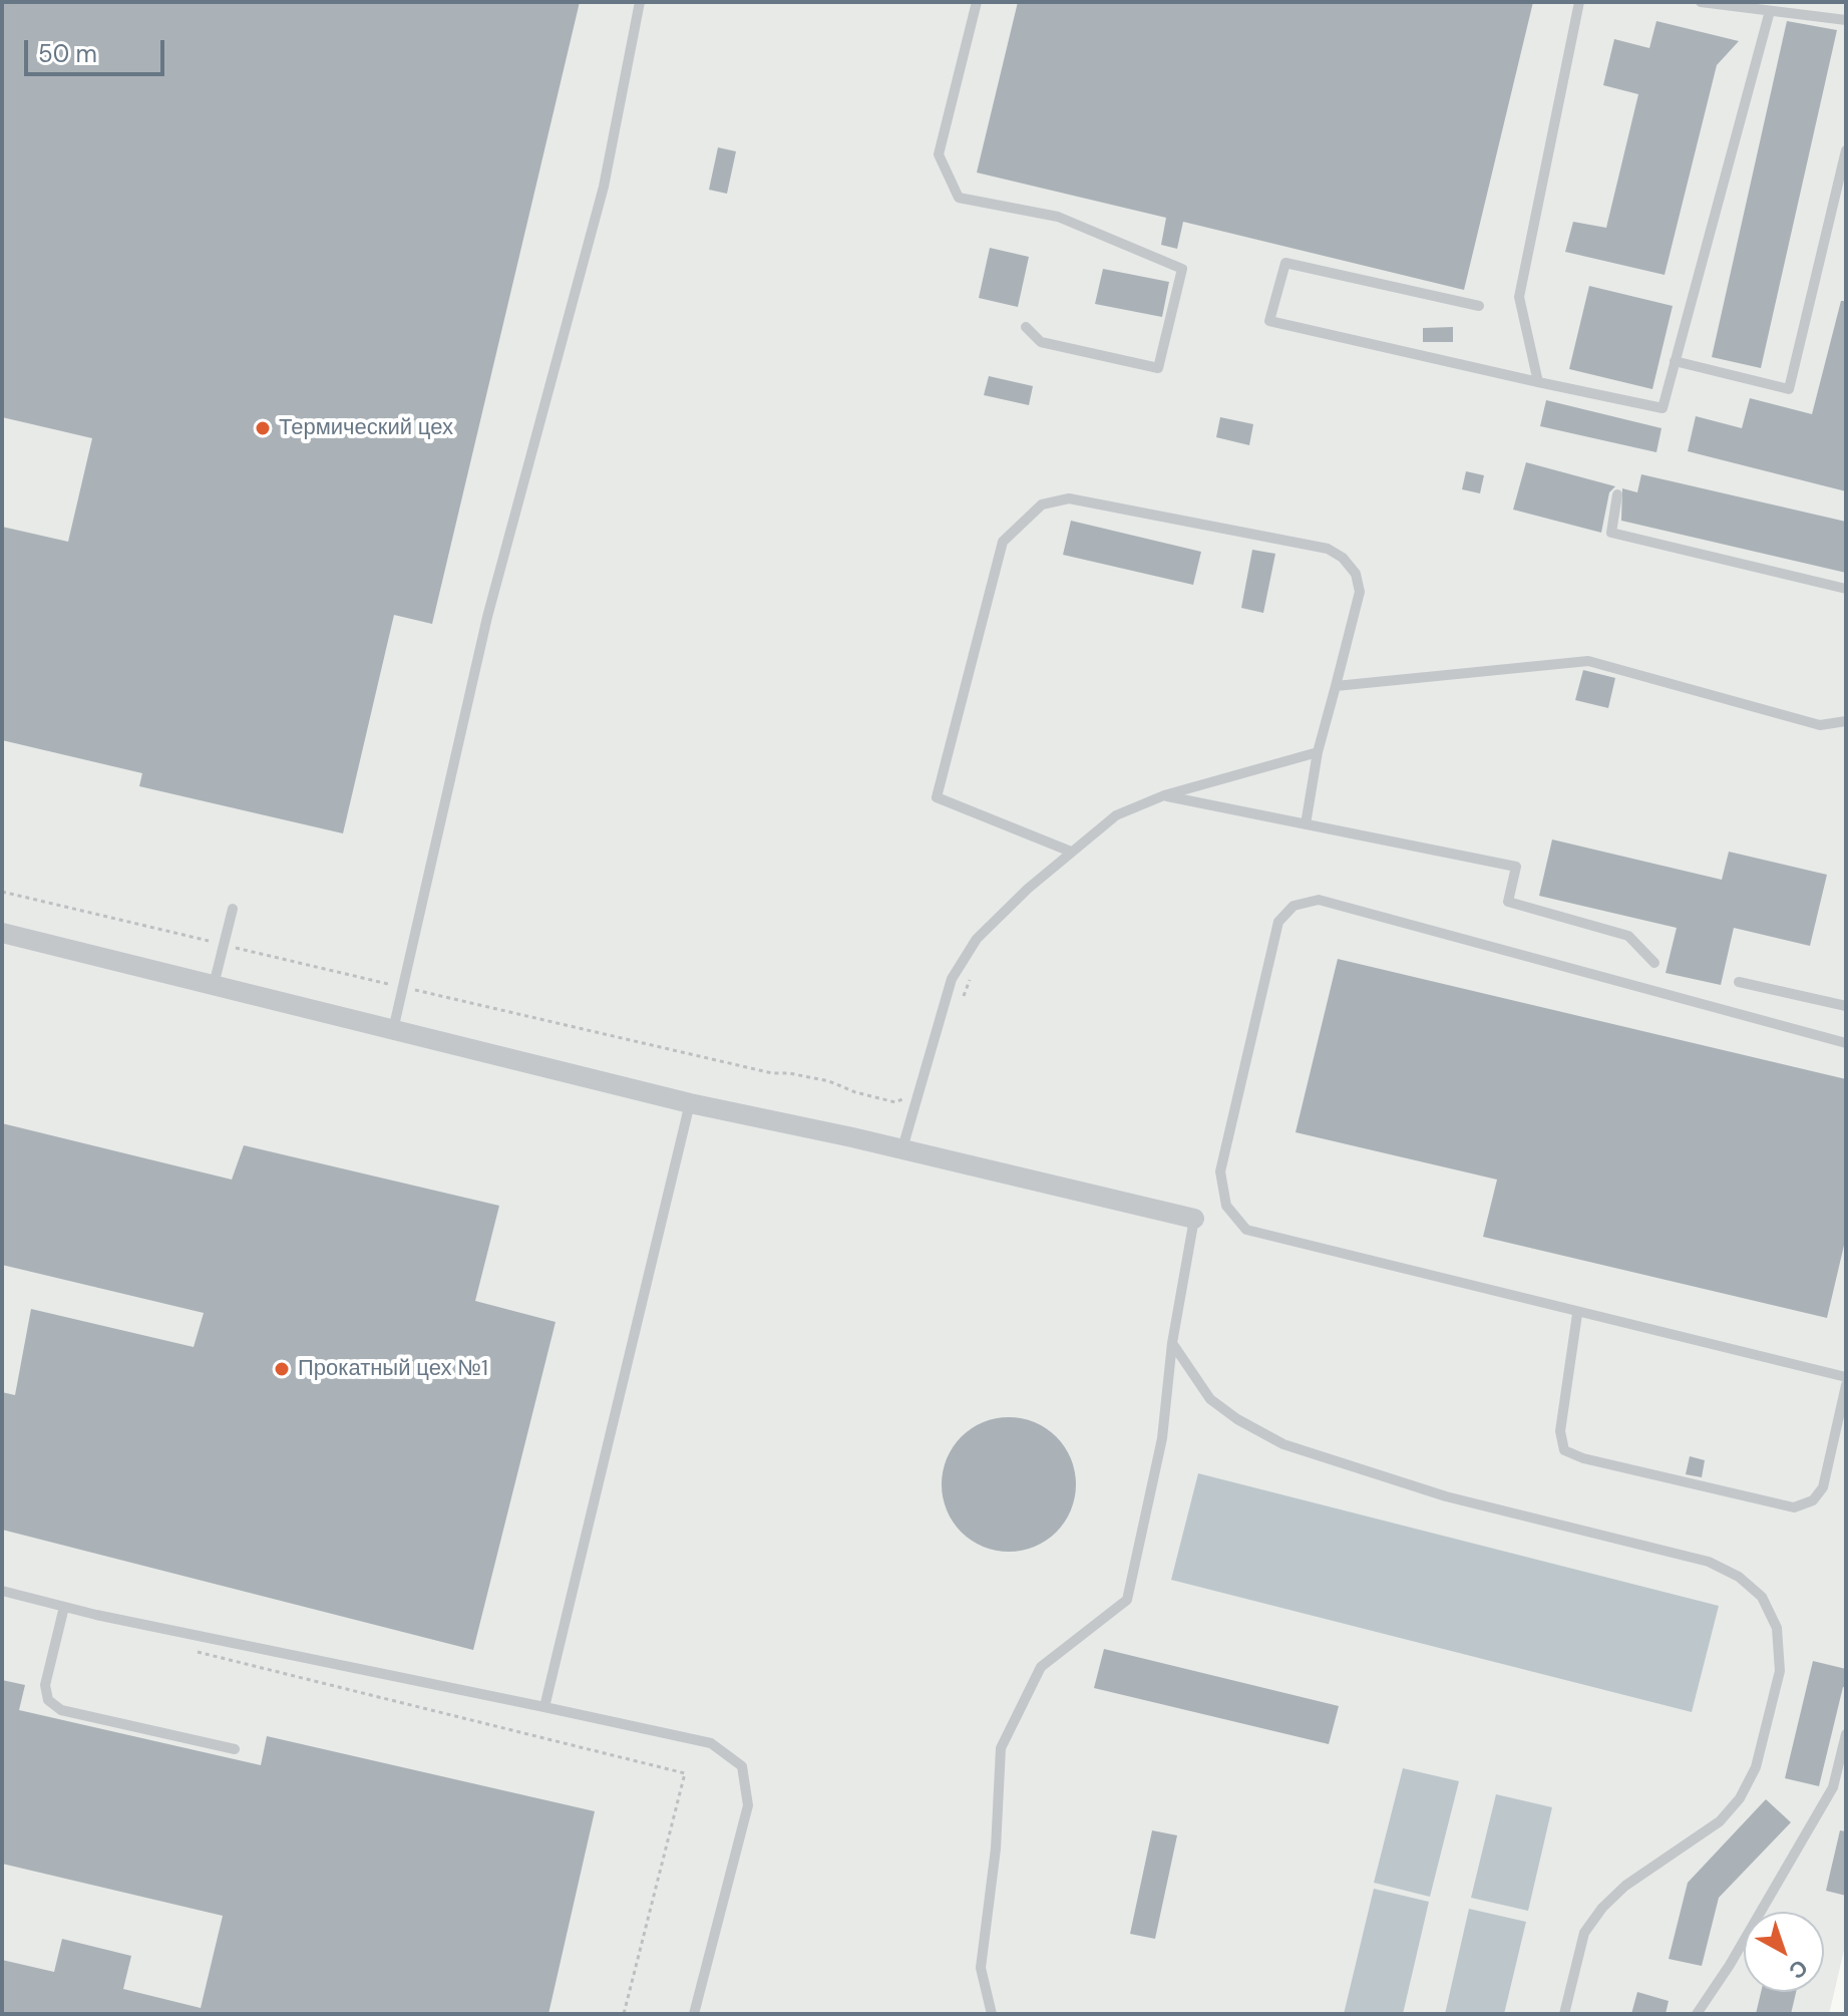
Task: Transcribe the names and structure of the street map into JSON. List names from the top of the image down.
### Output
{
  "places": ["Термический цех", "Прокатный цех №1"],
  "scale_bar": "50 m",
  "north": "bottom right"
}
